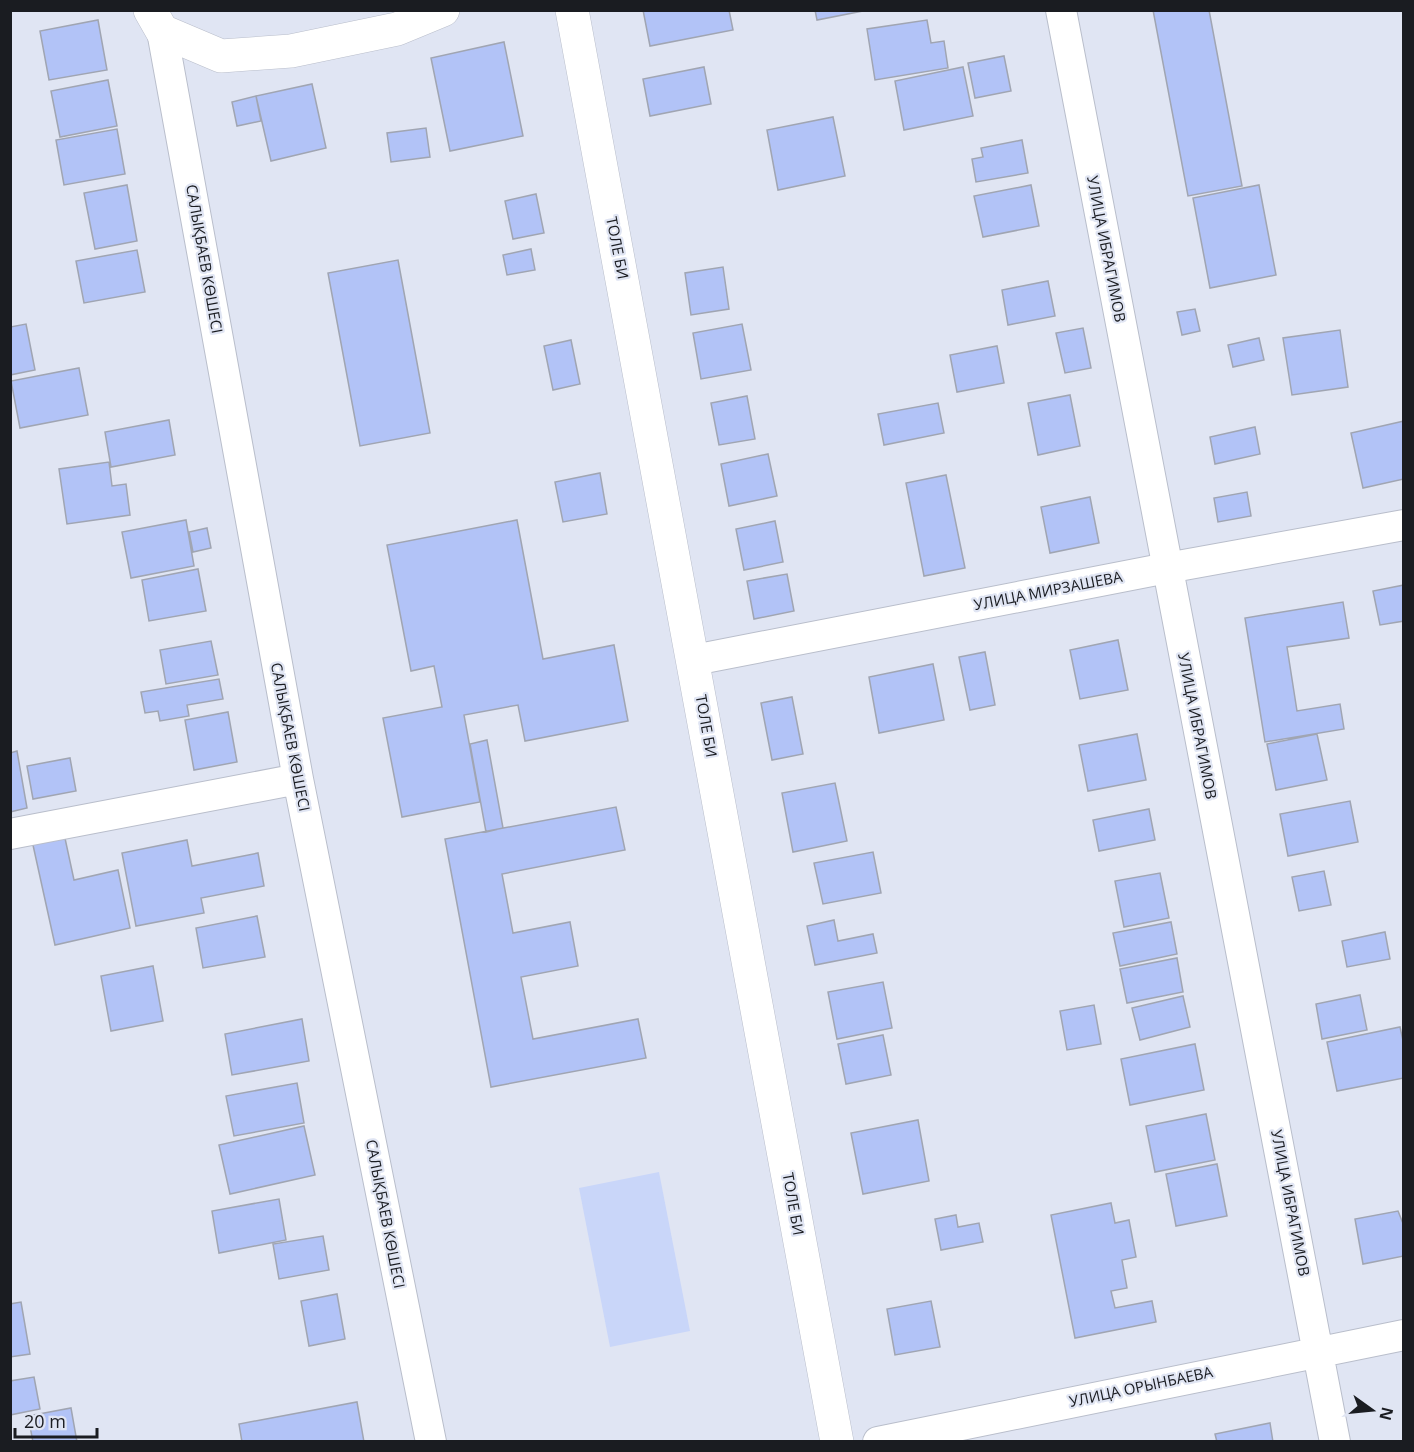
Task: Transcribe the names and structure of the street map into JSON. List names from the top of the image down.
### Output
{
  "streets": {
    "main road": ["ТОЛЕ БИ"],
    "street": [
      "УЛИЦА ИБРАГИМОВ",
      "САЛЫҚБАЕВ КӨШЕСІ",
      "УЛИЦА МИРЗАШЕВА",
      "УЛИЦА ОРЫНБАЕВА"
    ]
  },
  "crossings": [
    ["ТОЛЕ БИ", "УЛИЦА МИРЗАШЕВА"],
    ["УЛИЦА ИБРАГИМОВ", "УЛИЦА МИРЗАШЕВА"],
    ["УЛИЦА ИБРАГИМОВ", "УЛИЦА ОРЫНБАЕВА"]
  ],
  "scale_bar": "20 m",
  "north": "right"
}
